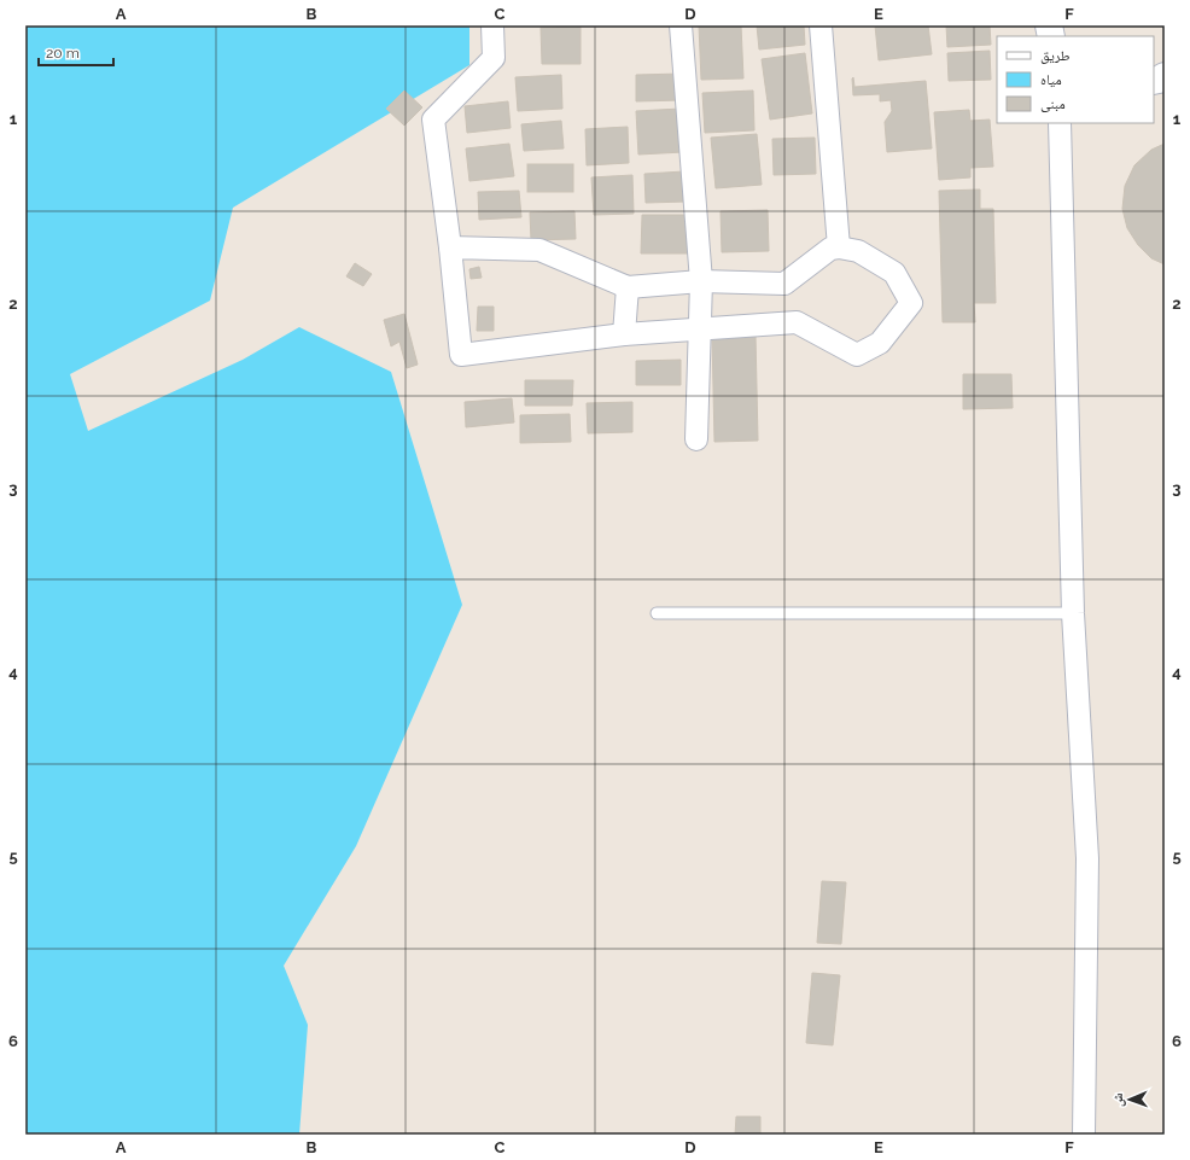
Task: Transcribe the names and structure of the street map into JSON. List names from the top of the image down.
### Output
{
  "legend": ["طريق", "مياه", "مبنى"],
  "scale_bar": "20 m",
  "north": "left",
  "grid": {
    "columns": [
      "A",
      "B",
      "C",
      "D",
      "E",
      "F"
    ],
    "rows": [
      "1",
      "2",
      "3",
      "4",
      "5",
      "6"
    ]
  }
}
